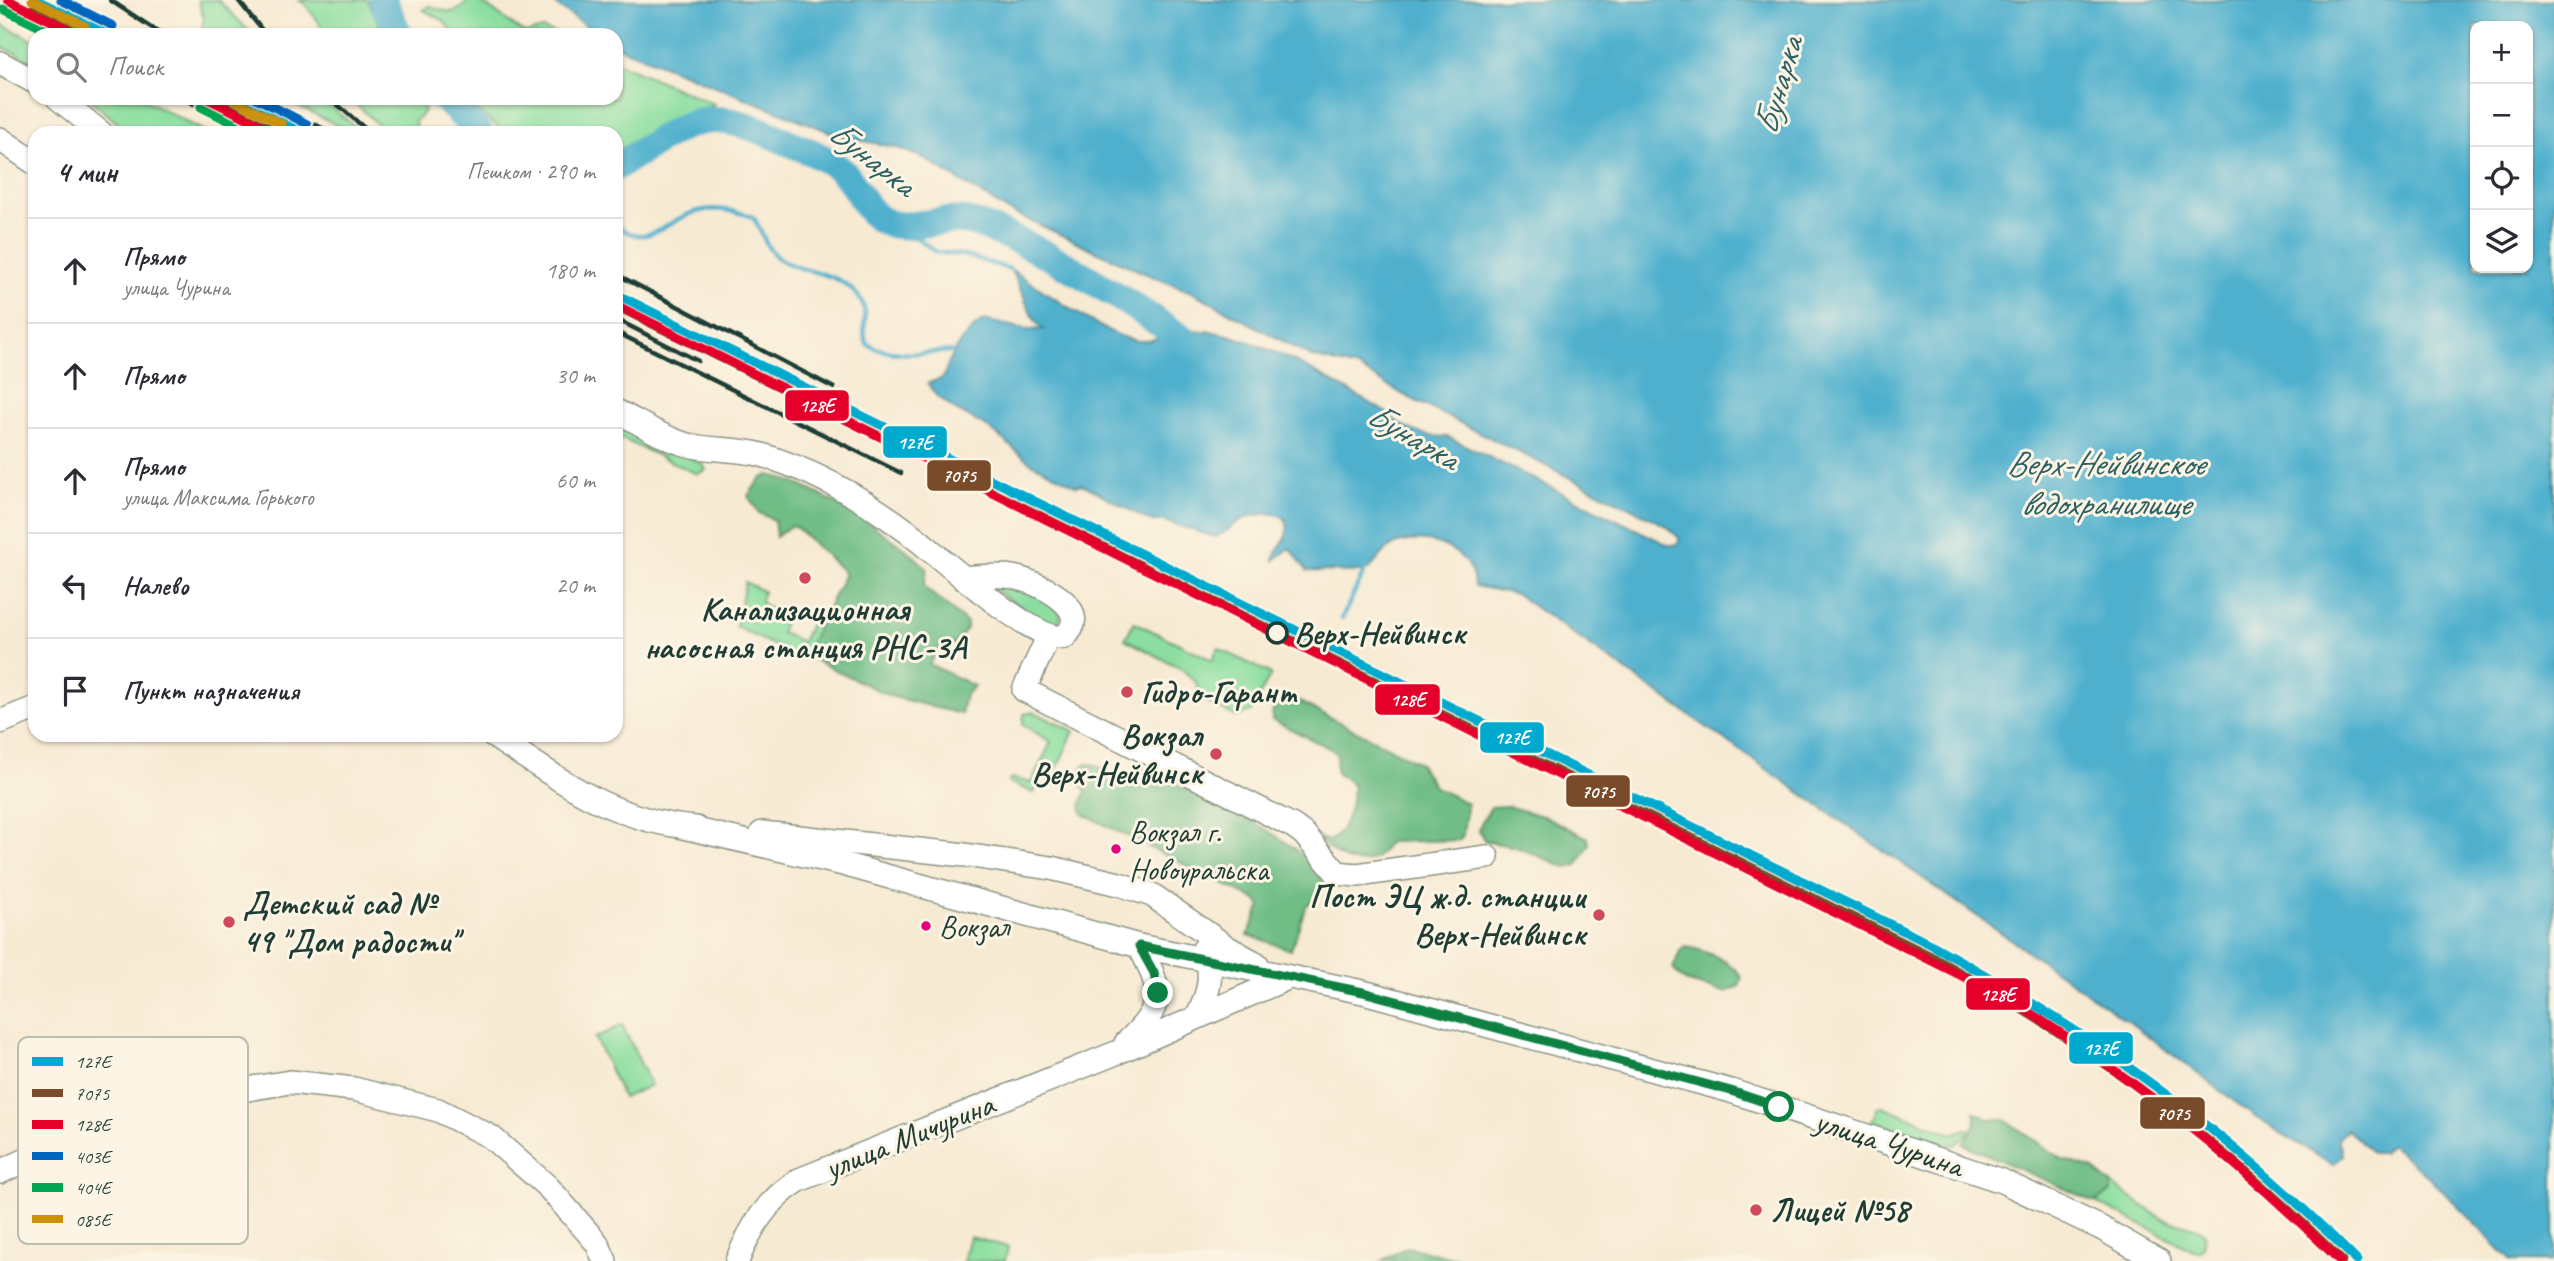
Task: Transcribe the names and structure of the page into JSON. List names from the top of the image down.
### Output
{
  "streets": {
    "street": ["улица Мичурина", "улица Чурина"]
  },
  "crossings": [
    ["улица Мичурина", "улица Чурина"]
  ],
  "water": ["Бунарка", "Верх-Нейвинское водохранилище"],
  "places": [
    "Канализационная насосная станция РНС-3А",
    "Верх-Нейвинск",
    "Гидро-Гарант",
    "Вокзал Верх-Нейвинск",
    "Вокзал г. Новоуральска",
    "Пост ЭЦ ж.д. станции Верх-Нейвинск",
    "Детский сад № 49 \"Дом радости\"",
    "Вокзал",
    "Лицей №58"
  ],
  "lines": [
    "transit line 127Е",
    "transit line 128Е",
    "transit line 403Е",
    "transit line 085Е",
    "transit line 7075",
    "transit line 404Е"
  ],
  "legend": [
    "127Е",
    "7075",
    "128Е",
    "403Е",
    "404Е",
    "085Е"
  ],
  "page": {
    "map_buttons": ["+", "−"],
    "search": "Поиск",
    "heading": ["4 мин", "Пешком · 290 m"],
    "list": [
      ["Прямо", "улица Чурина", "180 m"],
      ["Прямо", "30 m"],
      ["Прямо", "улица Максима Горького", "60 m"],
      ["Налево", "20 m"],
      "Пункт назначения"
    ]
  }
}
